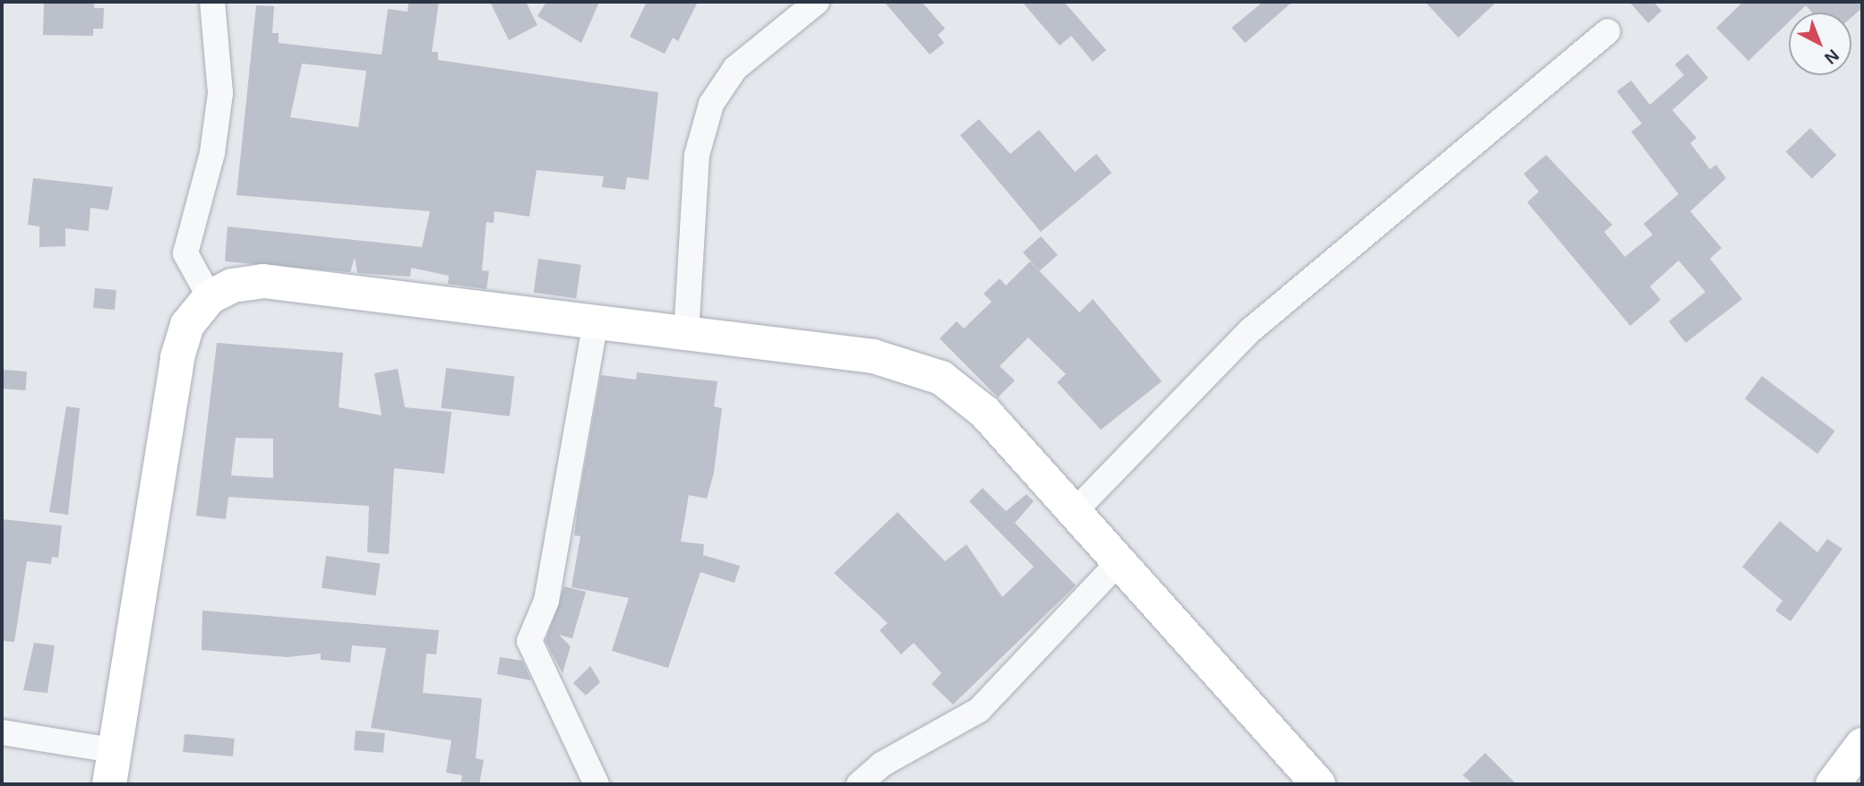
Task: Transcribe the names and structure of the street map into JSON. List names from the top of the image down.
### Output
{
  "north": "bottom right"
}
